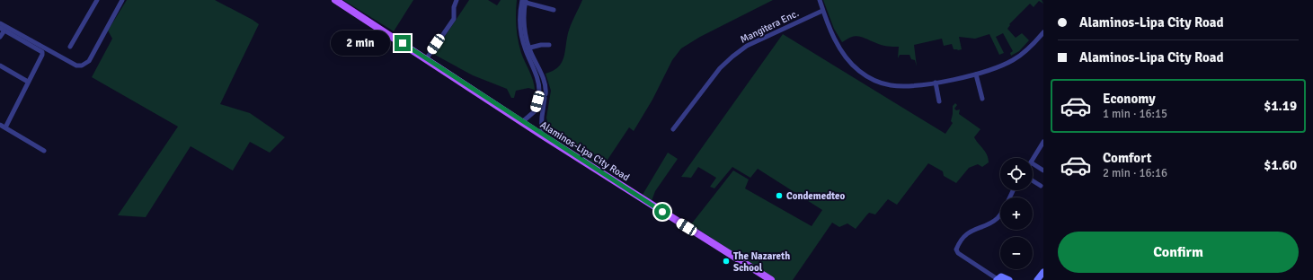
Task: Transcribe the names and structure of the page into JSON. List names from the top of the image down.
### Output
{
  "streets": {
    "main road": ["Alaminos-Lipa City Road"],
    "street": ["Mangitera Enc."]
  },
  "places": ["Condemedteo", "The Nazareth School"],
  "page": {
    "banner": ["Alaminos-Lipa City Road", "Alaminos-Lipa City Road"],
    "bubble": "2 min",
    "list": [
      {
        "name": "Economy",
        "note": "1 min · 16:15",
        "value": "$1.19"
      },
      {
        "name": "Comfort",
        "note": "2 min · 16:16",
        "value": "$1.60"
      }
    ],
    "map_buttons": ["+", "−"],
    "buttons": "Confirm"
  }
}
